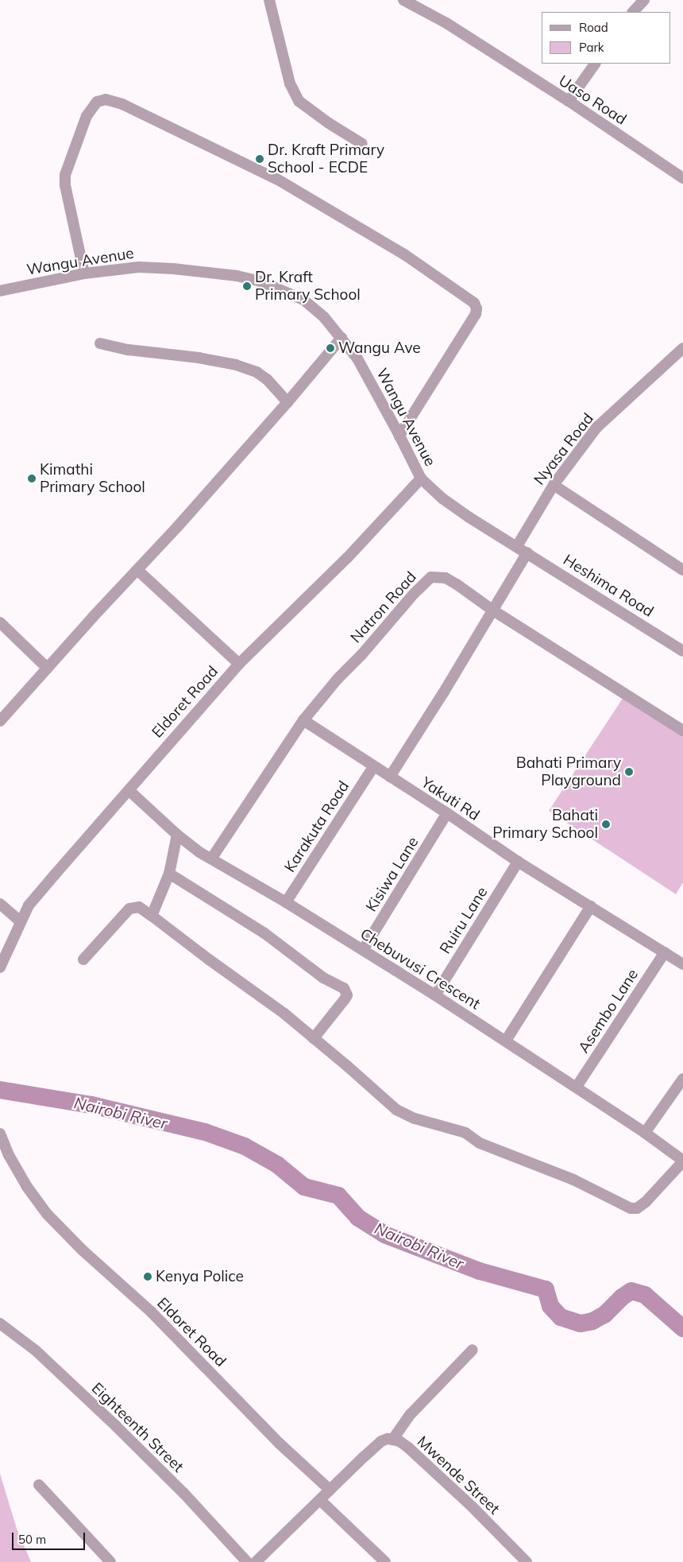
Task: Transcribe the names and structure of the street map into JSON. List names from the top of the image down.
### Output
{
  "streets": {
    "street": [
      "Uaso Road",
      "Wangu Avenue",
      "Nyasa Road",
      "Heshima Road",
      "Natron Road",
      "Eldoret Road",
      "Yakuti Rd",
      "Karakuta Road",
      "Kisiwa Lane",
      "Ruiru Lane",
      "Chebuvusi Crescent",
      "Asembo Lane",
      "Eighteenth Street",
      "Mwende Street"
    ]
  },
  "crossings": [
    ["Wangu Avenue", "Nyasa Road"],
    ["Wangu Avenue", "Heshima Road"],
    ["Wangu Avenue", "Eldoret Road"],
    ["Nyasa Road", "Heshima Road"],
    ["Natron Road", "Yakuti Rd"],
    ["Natron Road", "Chebuvusi Crescent"],
    ["Eldoret Road", "Chebuvusi Crescent"],
    ["Eldoret Road", "Mwende Street"],
    ["Yakuti Rd", "Karakuta Road"],
    ["Yakuti Rd", "Kisiwa Lane"],
    ["Yakuti Rd", "Ruiru Lane"],
    ["Yakuti Rd", "Asembo Lane"],
    ["Karakuta Road", "Chebuvusi Crescent"],
    ["Kisiwa Lane", "Chebuvusi Crescent"],
    ["Ruiru Lane", "Chebuvusi Crescent"],
    ["Chebuvusi Crescent", "Asembo Lane"]
  ],
  "water": ["Nairobi River"],
  "places": [
    "Dr. Kraft Primary School - ECDE",
    "Dr. Kraft Primary School",
    "Wangu Ave",
    "Kimathi Primary School",
    "Bahati Primary Playground",
    "Bahati Primary School",
    "Kenya Police"
  ],
  "legend": ["Road", "Park"],
  "scale_bar": "50 m"
}
